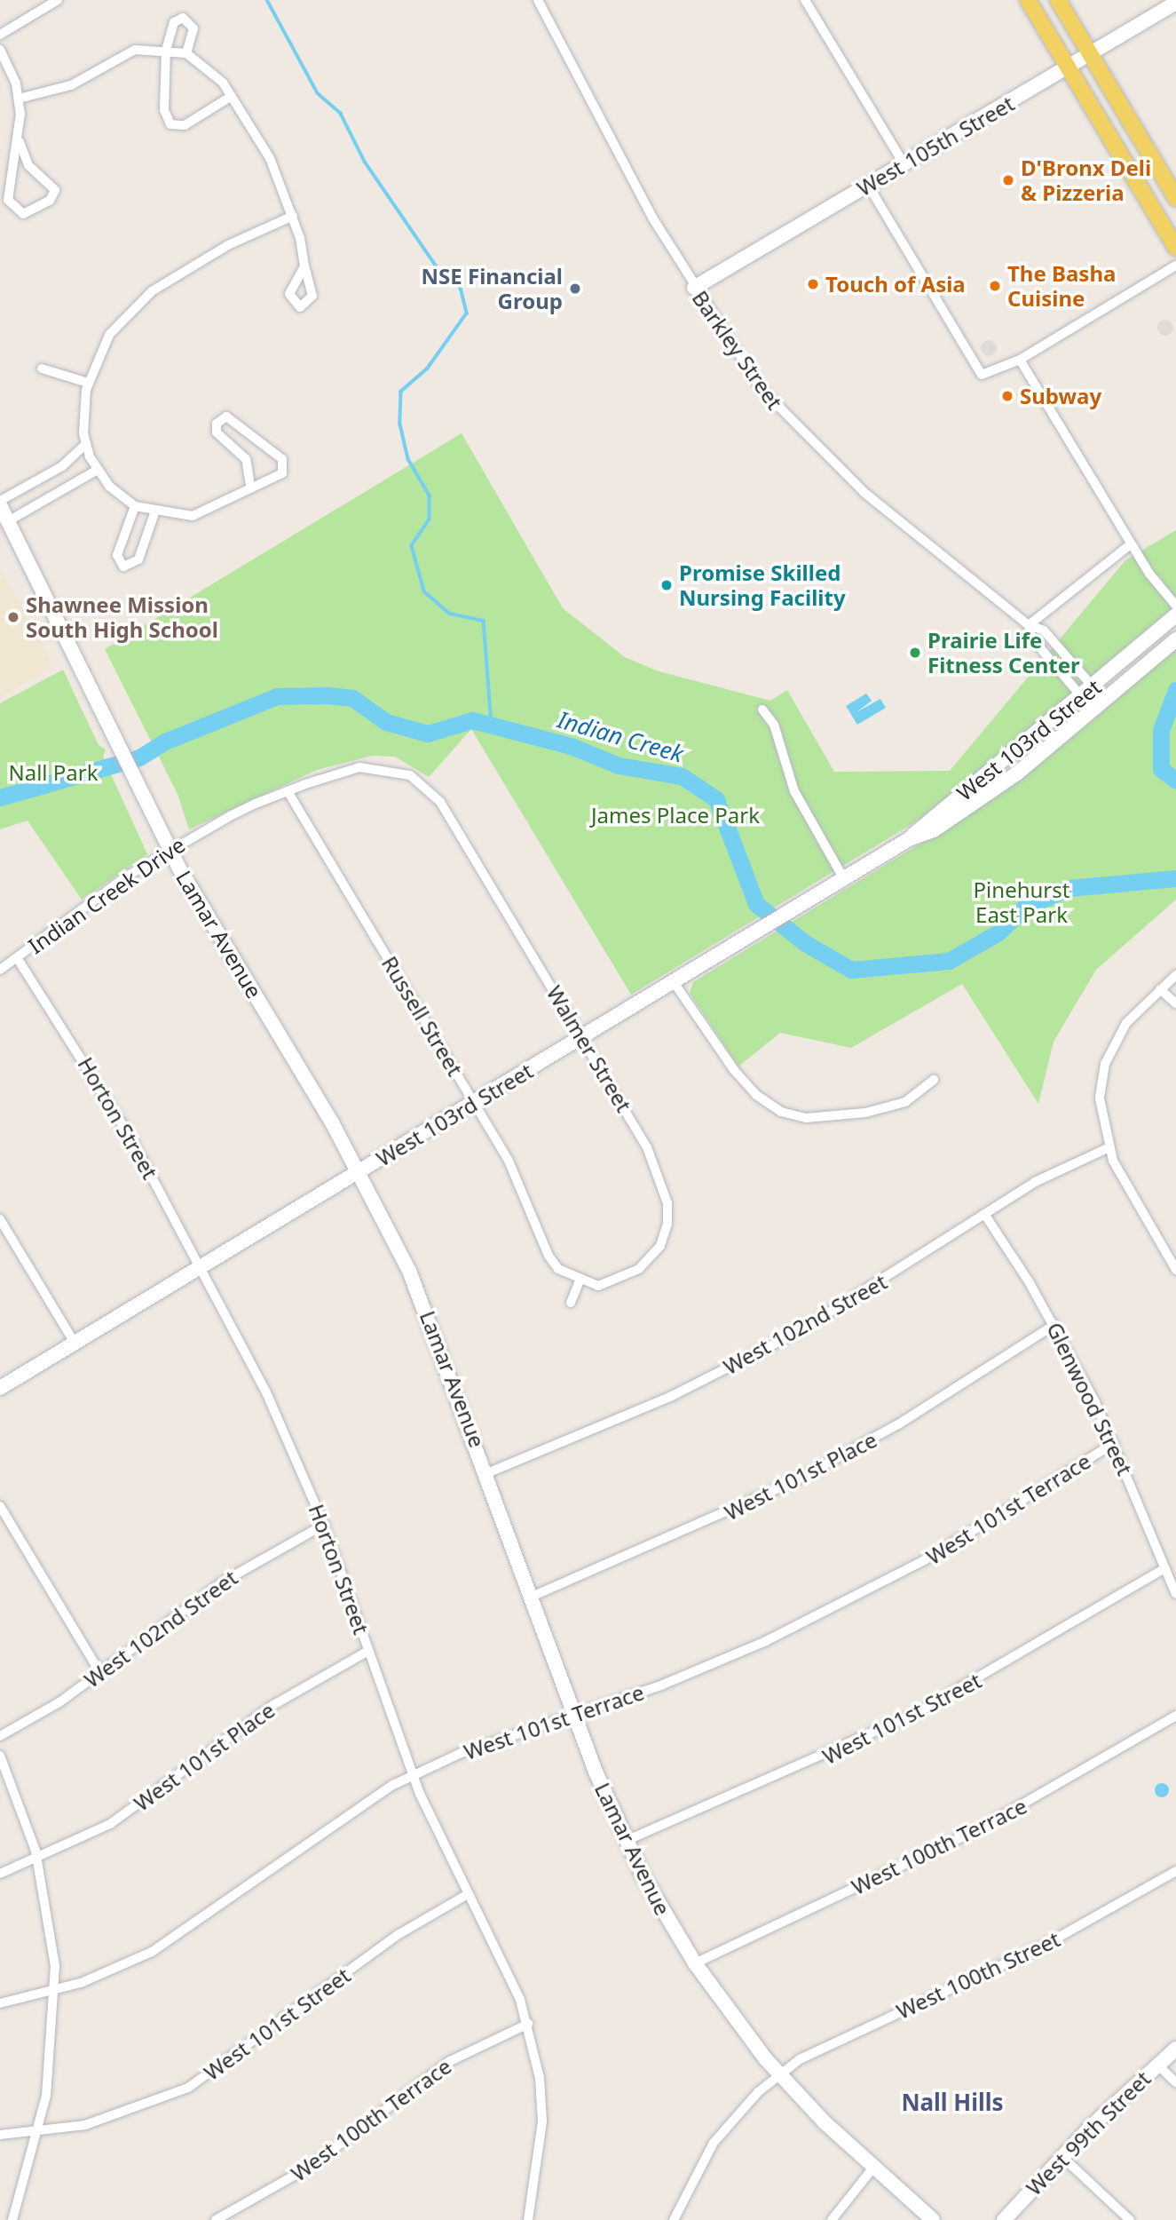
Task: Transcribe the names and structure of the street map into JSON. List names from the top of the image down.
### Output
{
  "streets": {
    "street": [
      "West 105th Street",
      "Barkley Street",
      "West 103rd Street",
      "Indian Creek Drive",
      "Lamar Avenue",
      "Russell Street",
      "Walmer Street",
      "Horton Street",
      "West 102nd Street",
      "Glenwood Street",
      "West 101st Place",
      "West 101st Terrace",
      "West 101st Street",
      "West 100th Terrace",
      "West 100th Street",
      "West 99th Street"
    ]
  },
  "crossings": [
    ["West 105th Street", "Barkley Street"],
    ["Barkley Street", "West 103rd Street"],
    ["West 103rd Street", "Lamar Avenue"],
    ["West 103rd Street", "Russell Street"],
    ["West 103rd Street", "Walmer Street"],
    ["West 103rd Street", "Horton Street"],
    ["Indian Creek Drive", "Lamar Avenue"],
    ["Indian Creek Drive", "Russell Street"],
    ["Indian Creek Drive", "Walmer Street"],
    ["Indian Creek Drive", "Horton Street"],
    ["Lamar Avenue", "West 102nd Street"],
    ["Lamar Avenue", "West 101st Place"],
    ["Lamar Avenue", "West 101st Terrace"],
    ["Lamar Avenue", "West 101st Street"],
    ["Lamar Avenue", "West 100th Terrace"],
    ["Lamar Avenue", "West 100th Street"],
    ["Russell Street", "Walmer Street"],
    ["Horton Street", "West 102nd Street"],
    ["Horton Street", "West 101st Place"],
    ["Horton Street", "West 101st Terrace"],
    ["Horton Street", "West 101st Street"],
    ["Horton Street", "West 100th Terrace"],
    ["West 102nd Street", "Glenwood Street"],
    ["Glenwood Street", "West 101st Place"],
    ["Glenwood Street", "West 101st Terrace"],
    ["Glenwood Street", "West 101st Street"]
  ],
  "districts": ["Nall Hills"],
  "water": ["Indian Creek"],
  "parks": ["Nall Park", "James Place Park", "Pinehurst East Park"],
  "places": [
    "D'Bronx Deli & Pizzeria",
    "Touch of Asia",
    "The Basha Cuisine",
    "NSE Financial Group",
    "Subway",
    "Promise Skilled Nursing Facility",
    "Shawnee Mission South High School",
    "Prairie Life Fitness Center"
  ]
}
